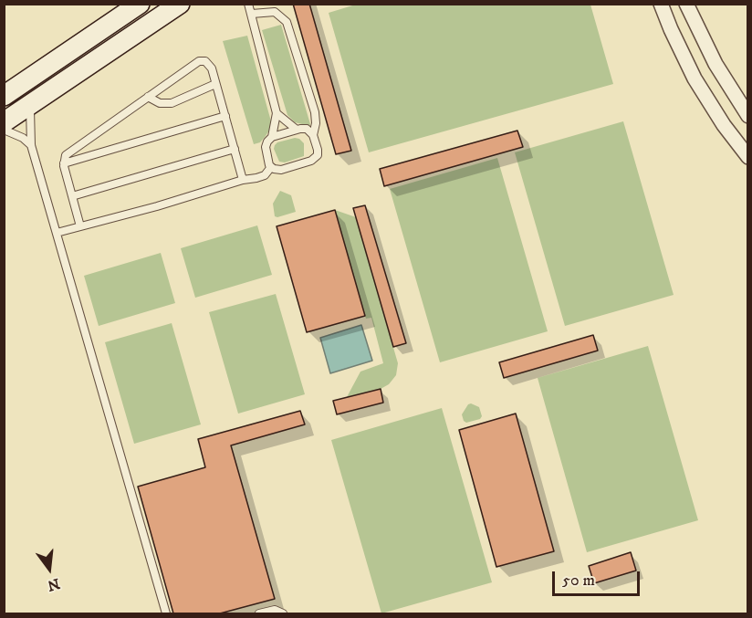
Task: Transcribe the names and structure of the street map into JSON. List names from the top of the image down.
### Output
{
  "scale_bar": "50 m",
  "north": "bottom"
}
